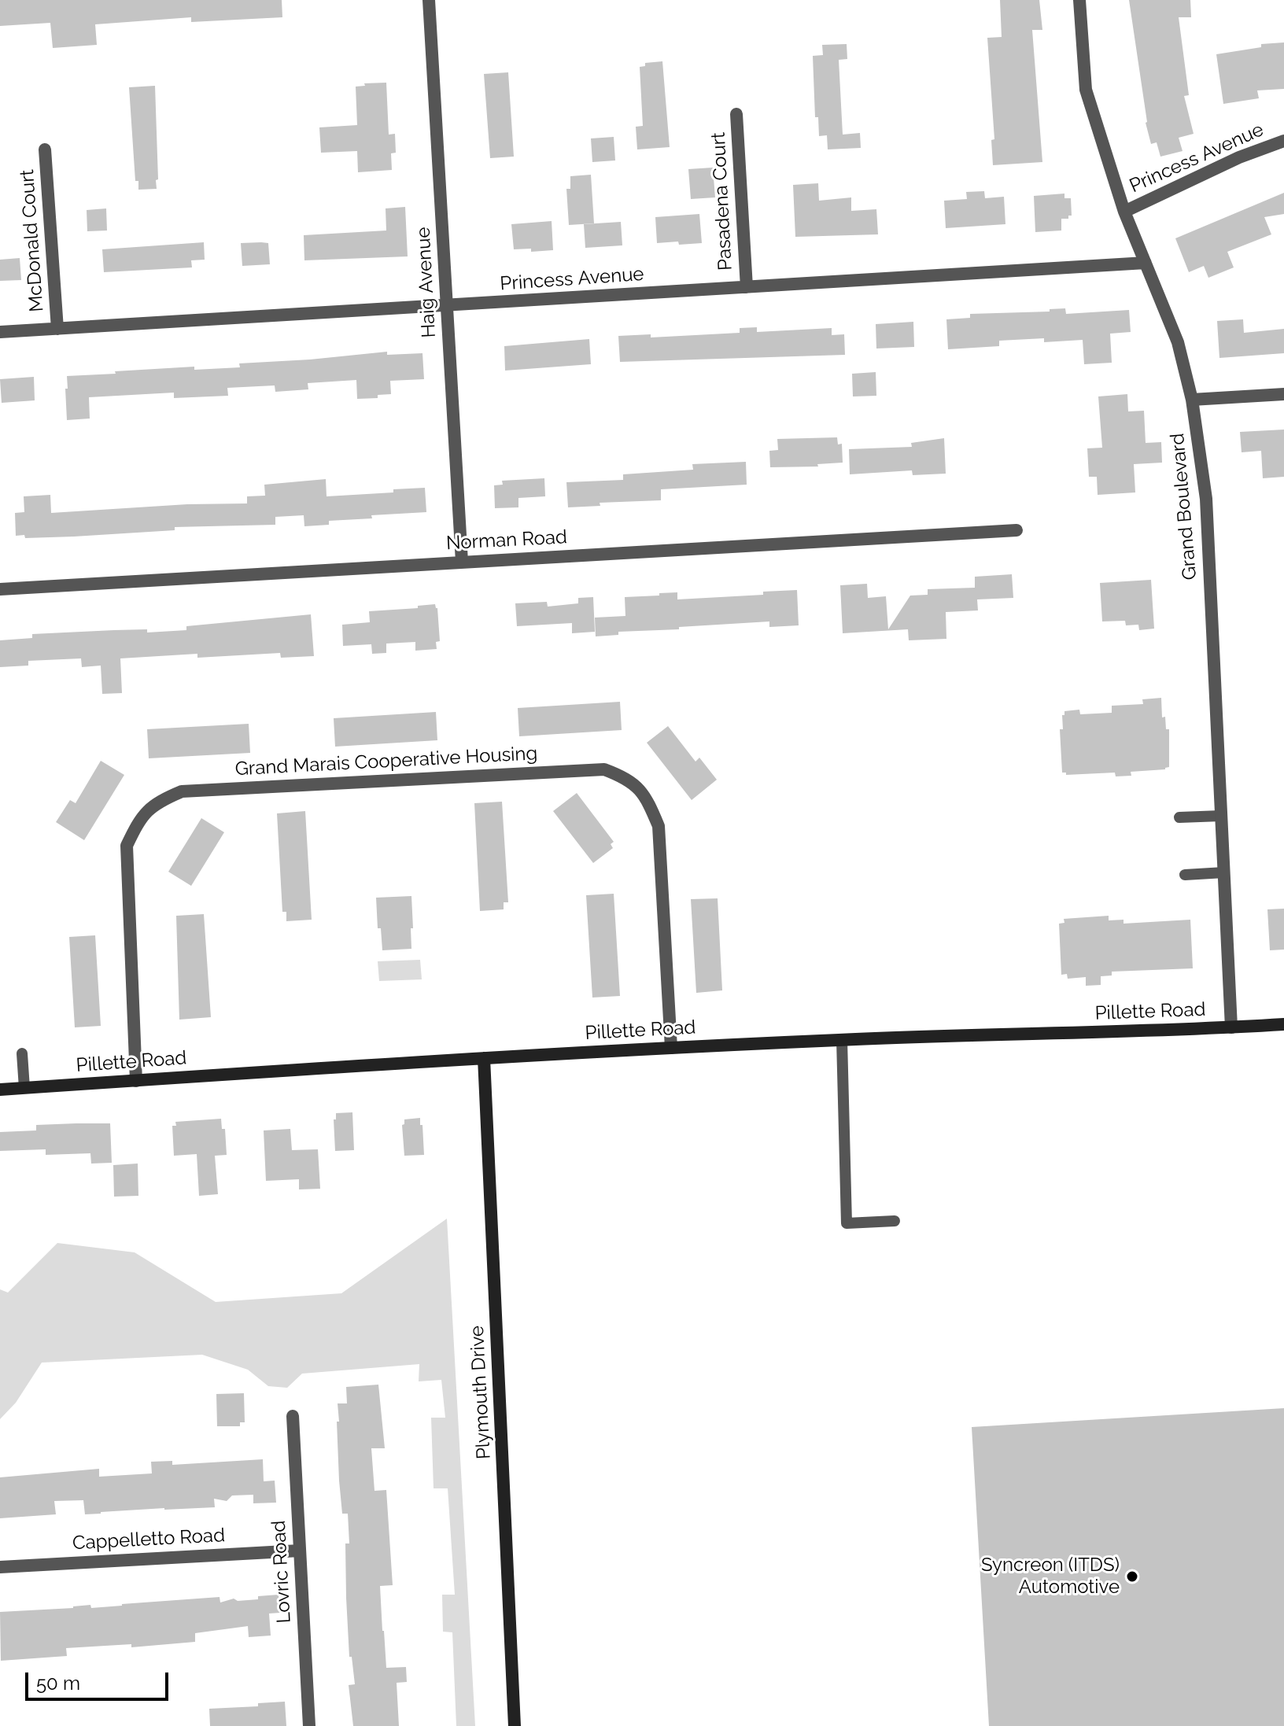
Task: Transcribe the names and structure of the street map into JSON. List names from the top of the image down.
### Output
{
  "streets": {
    "street": [
      "Princess Avenue",
      "Pasadena Court",
      "McDonald Court",
      "Haig Avenue",
      "Grand Boulevard",
      "Norman Road",
      "Grand Marais Cooperative Housing",
      "Pillette Road",
      "Plymouth Drive",
      "Cappelletto Road",
      "Lovric Road"
    ]
  },
  "crossings": [
    ["Princess Avenue", "Pasadena Court"],
    ["Princess Avenue", "McDonald Court"],
    ["Princess Avenue", "Haig Avenue"],
    ["Princess Avenue", "Grand Boulevard"],
    ["Haig Avenue", "Norman Road"],
    ["Grand Boulevard", "Pillette Road"],
    ["Grand Marais Cooperative Housing", "Pillette Road"],
    ["Pillette Road", "Plymouth Drive"],
    ["Cappelletto Road", "Lovric Road"]
  ],
  "places": ["Syncreon (ITDS) Automotive"],
  "scale_bar": "50 m"
}
